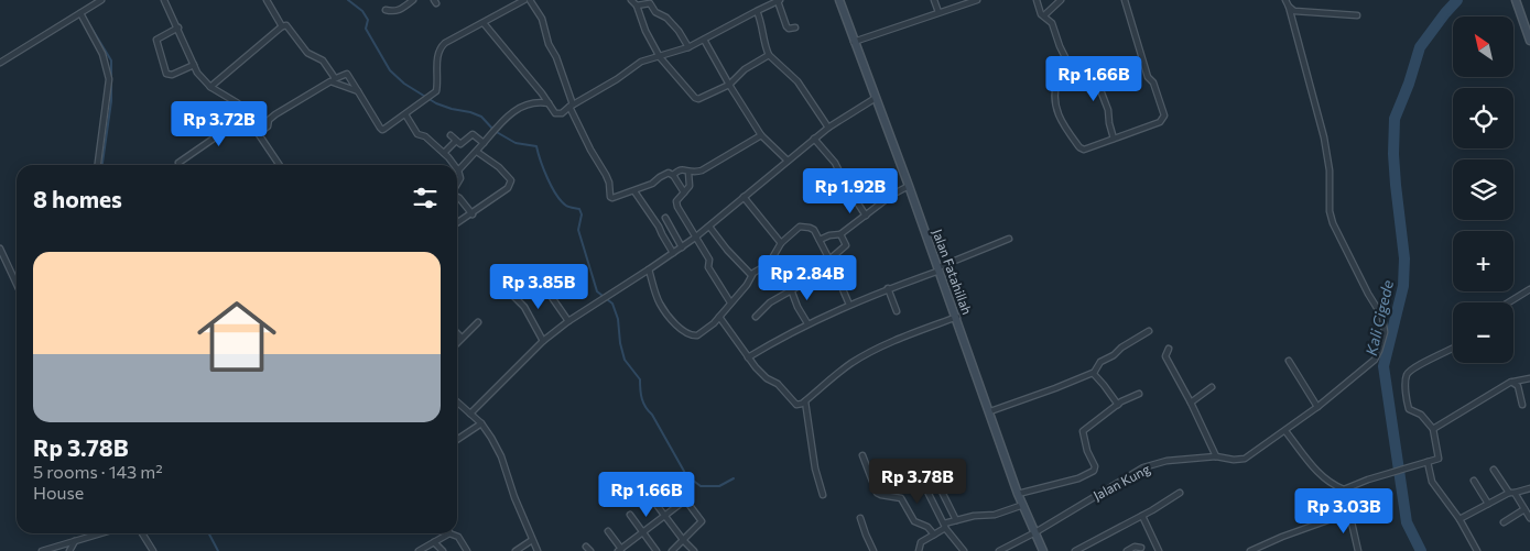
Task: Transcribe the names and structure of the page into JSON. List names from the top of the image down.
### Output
{
  "streets": {
    "street": ["Jalan Fatahillah", "Jalan Kung"]
  },
  "crossings": [
    ["Jalan Fatahillah", "Jalan Kung"]
  ],
  "water": ["Kali Cigede"],
  "north": "top left",
  "page": {
    "map_buttons": ["+", "−"],
    "price": [
      "Rp 1.66B",
      "Rp 3.72B",
      "Rp 1.92B",
      "Rp 2.84B",
      "Rp 3.85B",
      "Rp 3.78B",
      "Rp 1.66B",
      "Rp 3.03B"
    ],
    "heading": "8 homes",
    "list": [
      {
        "name": "Rp 3.78B",
        "note": "5 rooms · 143 m² · House"
      }
    ]
  }
}
